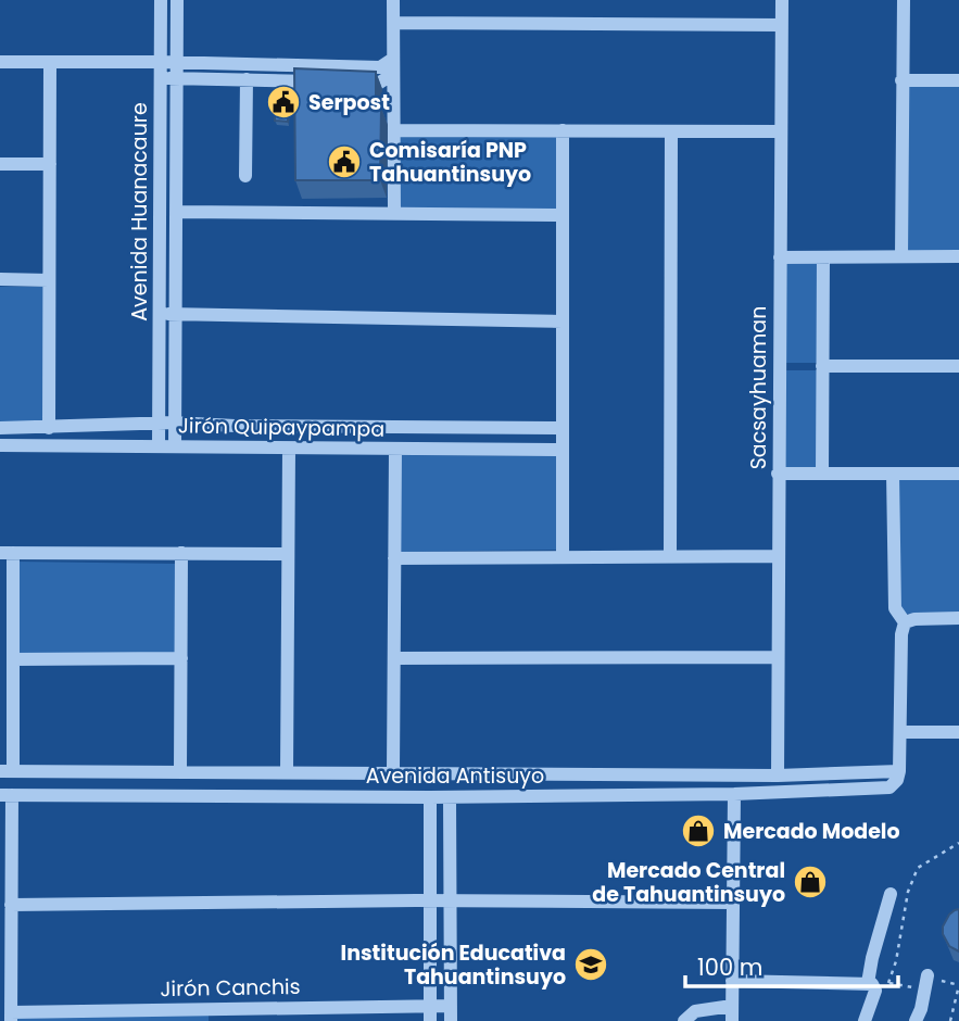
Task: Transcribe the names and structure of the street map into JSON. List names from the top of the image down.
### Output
{
  "streets": {
    "street": [
      "Avenida Huanacaure",
      "Sacsayhuaman",
      "Jirón Quipaypampa",
      "Avenida Antisuyo",
      "Jirón Canchis"
    ]
  },
  "crossings": [
    ["Avenida Huanacaure", "Jirón Quipaypampa"],
    ["Sacsayhuaman", "Avenida Antisuyo"]
  ],
  "places": {
    "public building": ["Serpost", "Comisaría PNP Tahuantinsuyo"],
    "shop": ["Mercado Modelo", "Mercado Central de Tahuantinsuyo"],
    "school or university": ["Institución Educativa Tahuantinsuyo"]
  },
  "scale_bar": "100 m"
}
